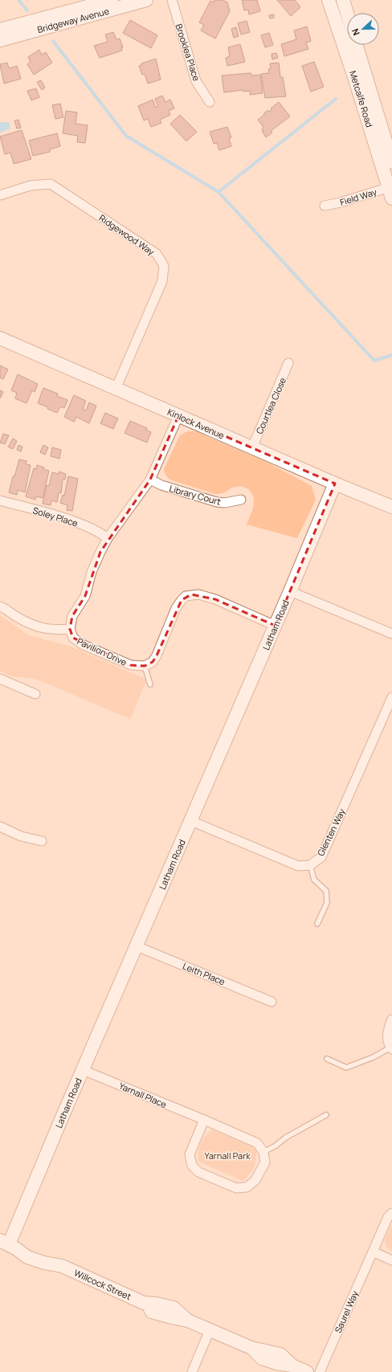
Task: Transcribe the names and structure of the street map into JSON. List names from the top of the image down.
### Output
{
  "streets": {
    "street": [
      "Bridgeway Avenue",
      "Brooklea Place",
      "Metcalfe Road",
      "Field Way",
      "Ridgewood Way",
      "Courtlea Close",
      "Kinlock Avenue",
      "Library Court",
      "Soley Place",
      "Latham Road",
      "Pavilion Drive",
      "Glenten Way",
      "Leith Place",
      "Yarnall Place",
      "Willcock Street",
      "Saurel Way"
    ]
  },
  "crossings": [
    ["Metcalfe Road", "Field Way"],
    ["Ridgewood Way", "Kinlock Avenue"],
    ["Courtlea Close", "Kinlock Avenue"],
    ["Kinlock Avenue", "Latham Road"],
    ["Kinlock Avenue", "Pavilion Drive"],
    ["Library Court", "Pavilion Drive"],
    ["Soley Place", "Pavilion Drive"],
    ["Latham Road", "Glenten Way"],
    ["Latham Road", "Leith Place"],
    ["Latham Road", "Yarnall Place"],
    ["Latham Road", "Willcock Street"]
  ],
  "parks": ["Yarnall Park"],
  "north": "left"
}
